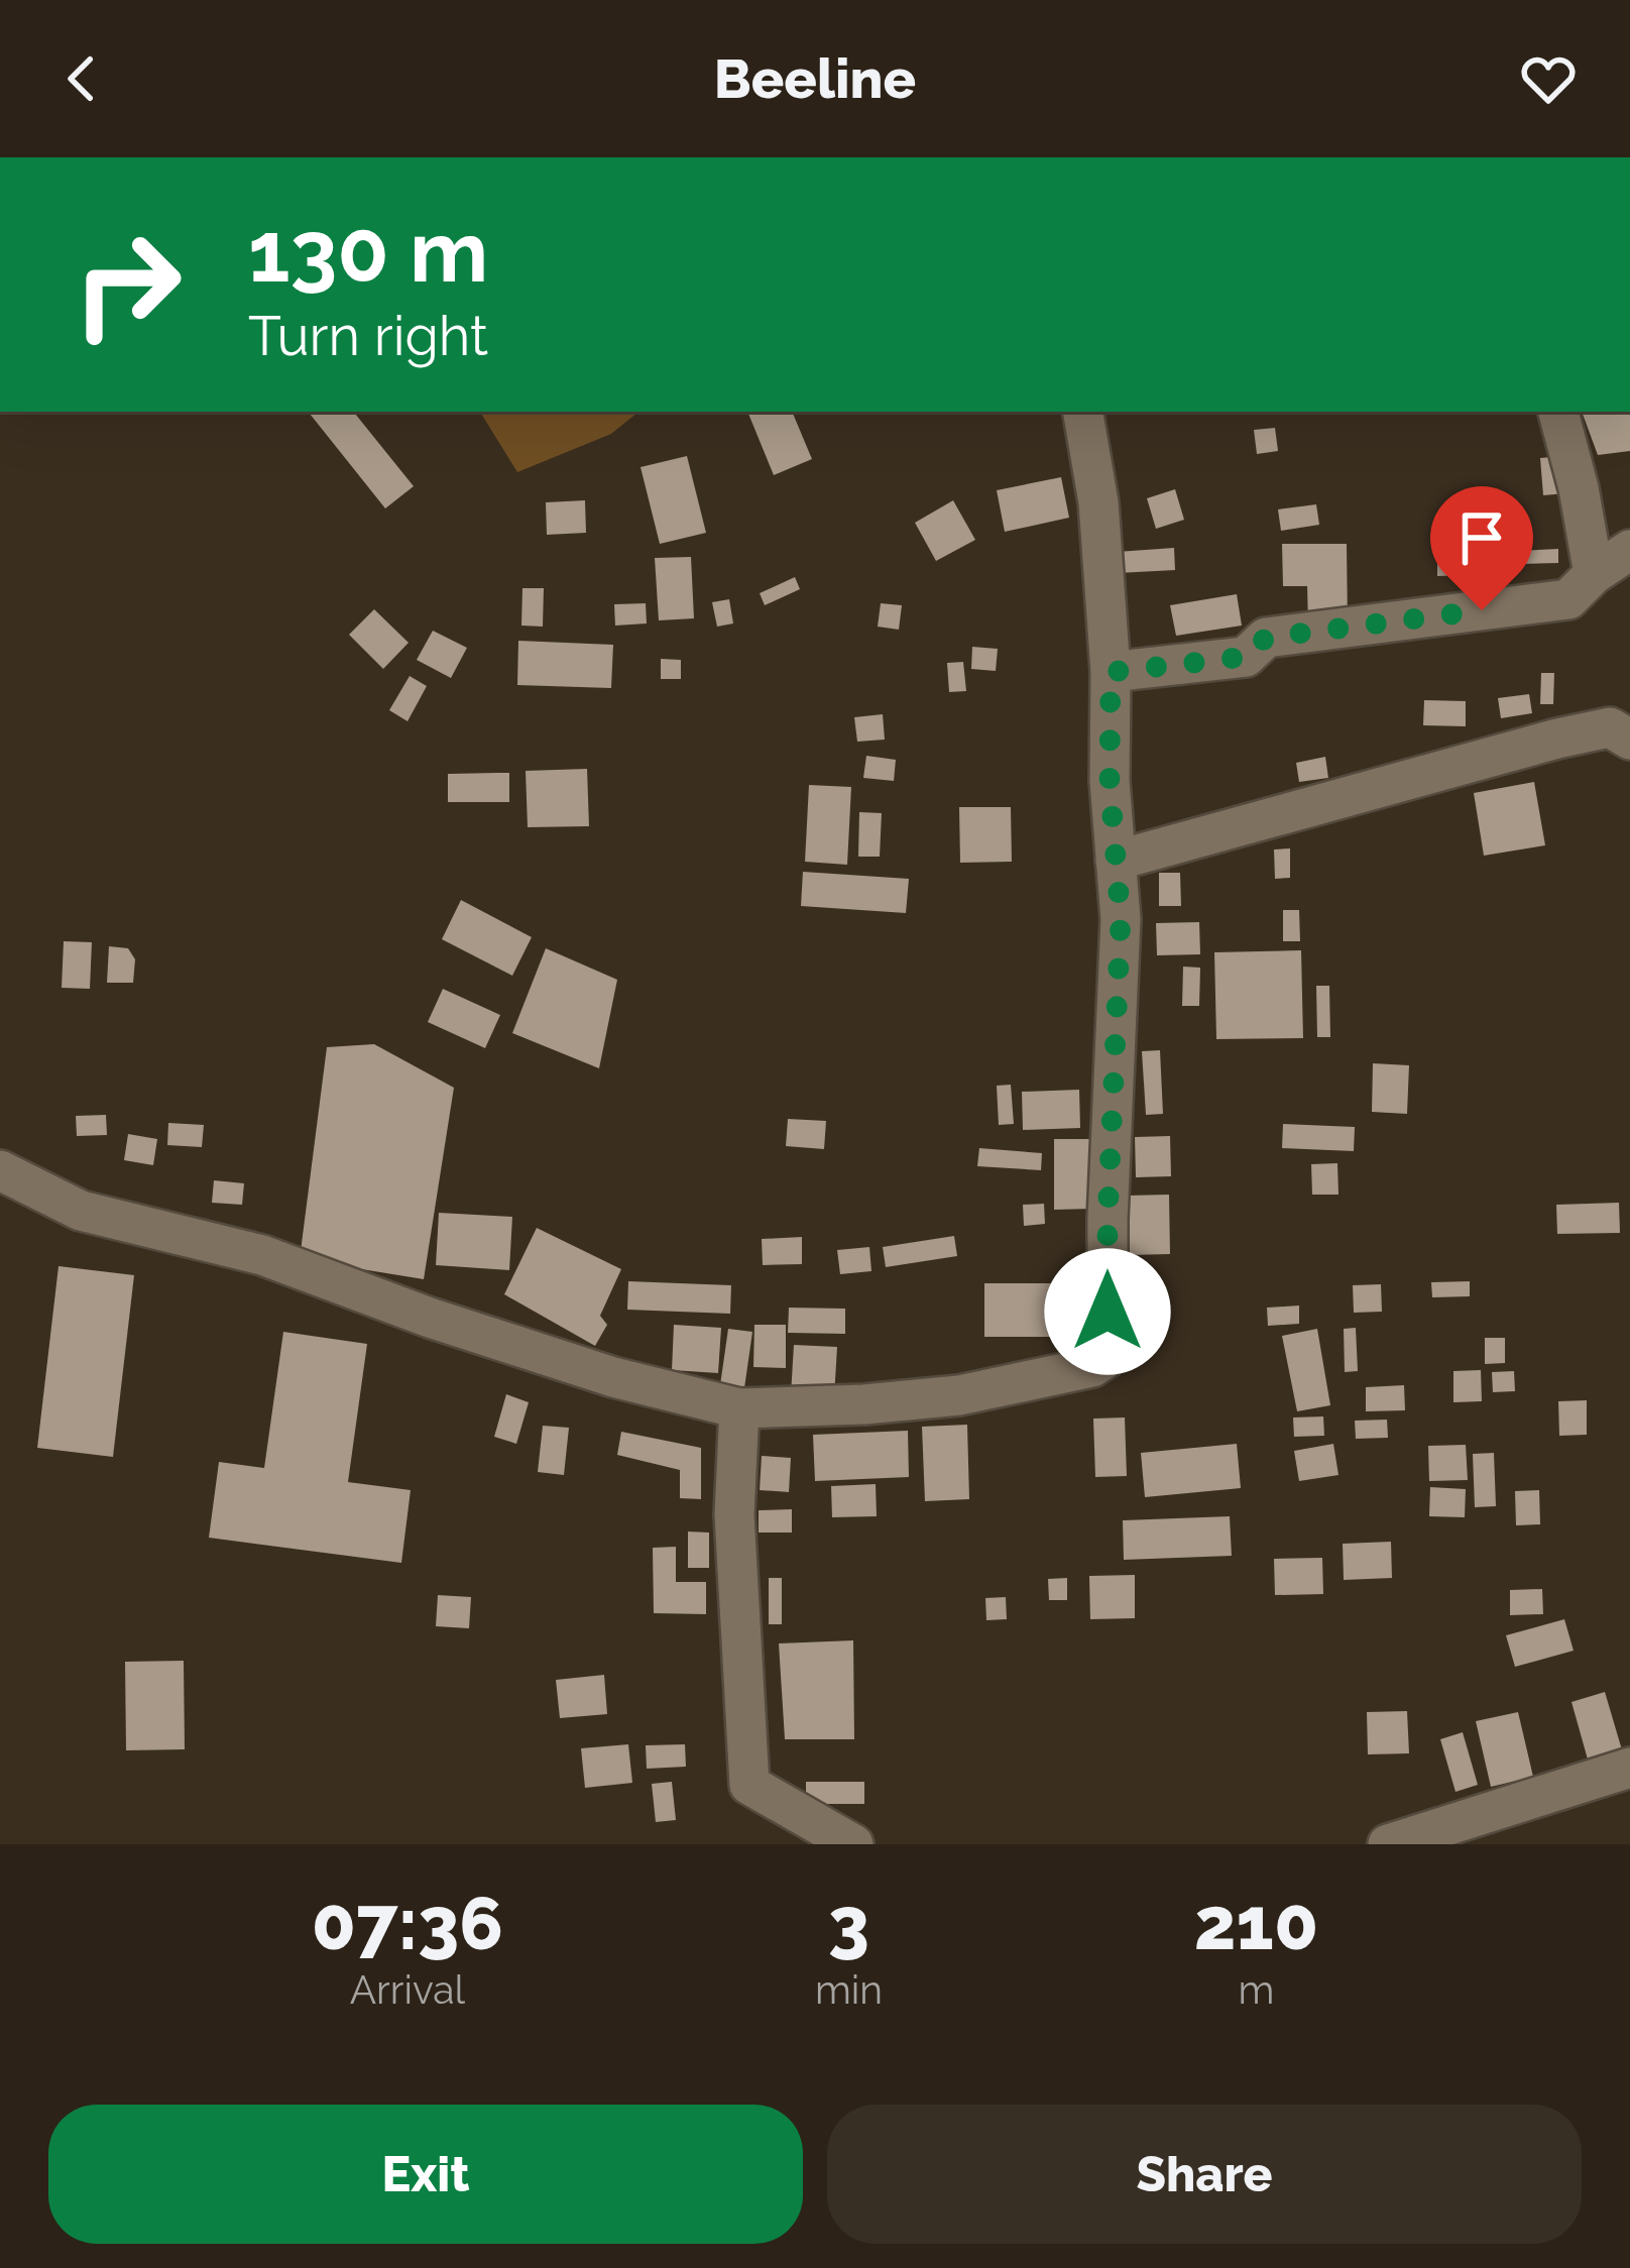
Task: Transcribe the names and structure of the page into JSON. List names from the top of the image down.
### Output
{
  "page": {
    "header": "Beeline",
    "turn": ["130 m", "Turn right"],
    "eta": [
      "07:36",
      "Arrival",
      "3",
      "min",
      "210",
      "m"
    ],
    "buttons": ["Exit", "Share"]
  }
}
